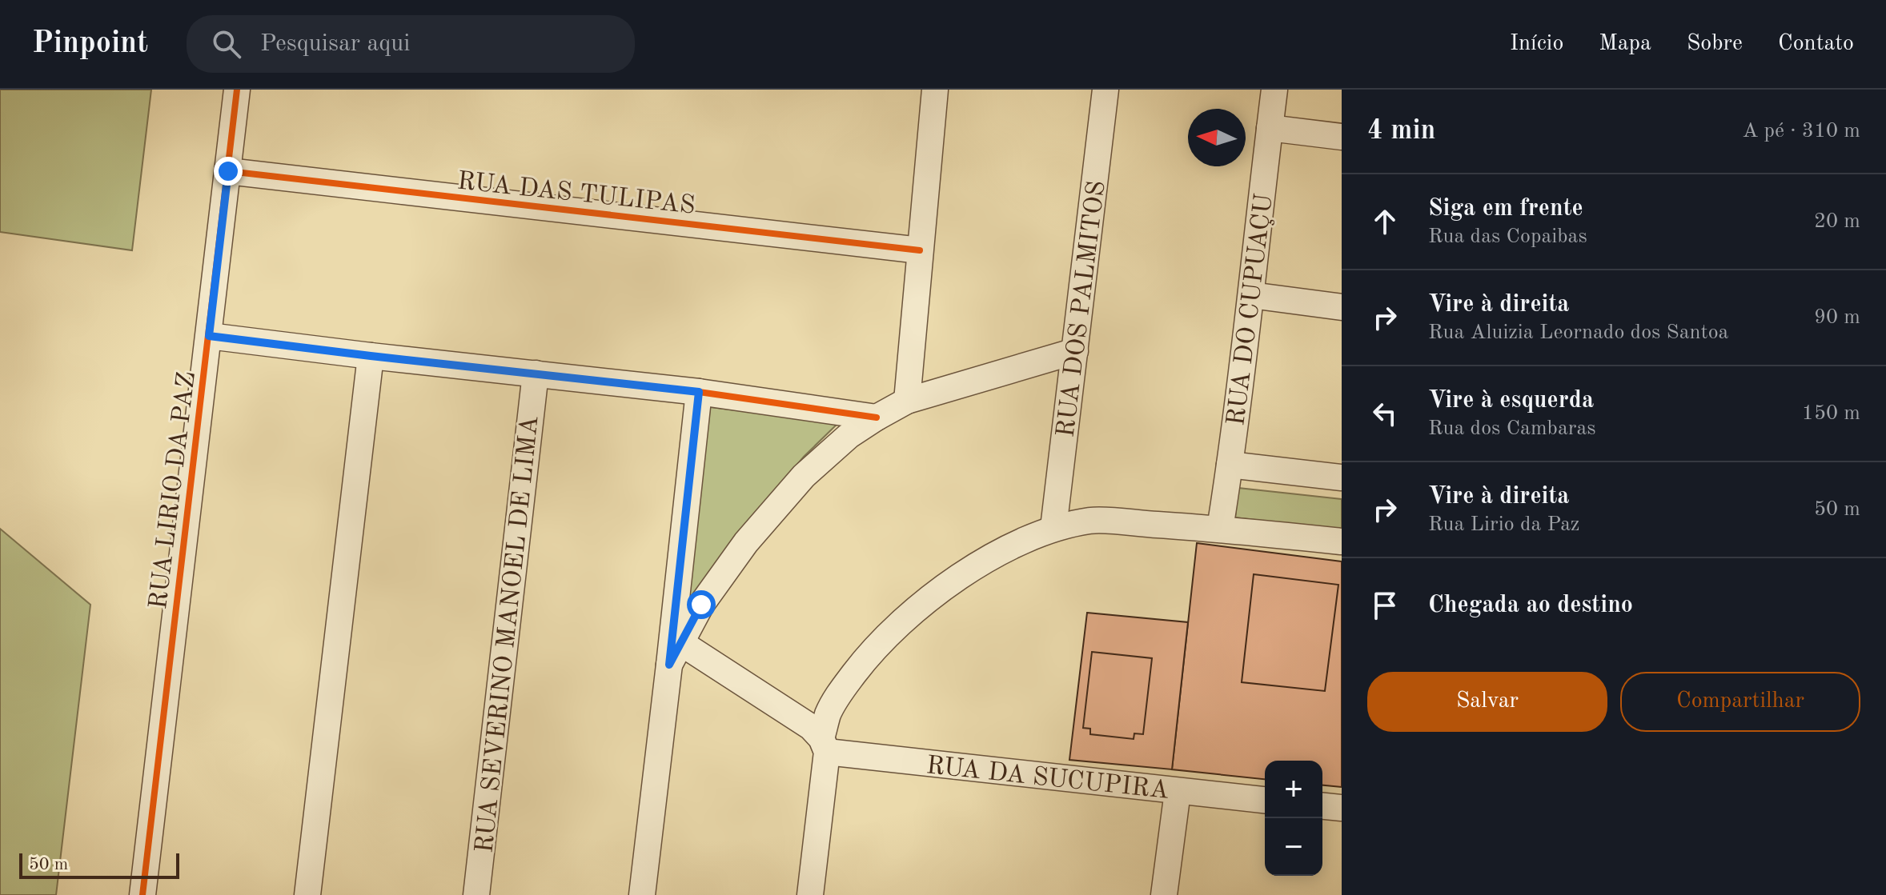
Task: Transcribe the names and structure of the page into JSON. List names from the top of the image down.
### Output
{
  "streets": {
    "street": [
      "RUA DAS TULIPAS",
      "RUA DOS PALMITOS",
      "RUA DO CUPUAÇU",
      "RUA LIRIO DA PAZ",
      "RUA SEVERINO MANOEL DE LIMA",
      "RUA DA SUCUPIRA"
    ]
  },
  "crossings": [
    ["RUA DAS TULIPAS", "RUA LIRIO DA PAZ"]
  ],
  "scale_bar": "50 m",
  "north": "left",
  "page": {
    "header": "Pinpoint",
    "search": "Pesquisar aqui",
    "nav": [
      "Início",
      "Mapa",
      "Sobre",
      "Contato"
    ],
    "heading": ["4 min", "A pé · 310 m"],
    "list": [
      ["Siga em frente", "Rua das Copaibas", "20 m"],
      ["Vire à direita", "Rua Aluizia Leornado dos Santoa", "90 m"],
      ["Vire à esquerda", "Rua dos Cambaras", "150 m"],
      ["Vire à direita", "Rua Lirio da Paz", "50 m"],
      "Chegada ao destino"
    ],
    "buttons": ["Salvar", "Compartilhar"],
    "map_buttons": ["+", "−"],
    "scale": "50 m"
  }
}
